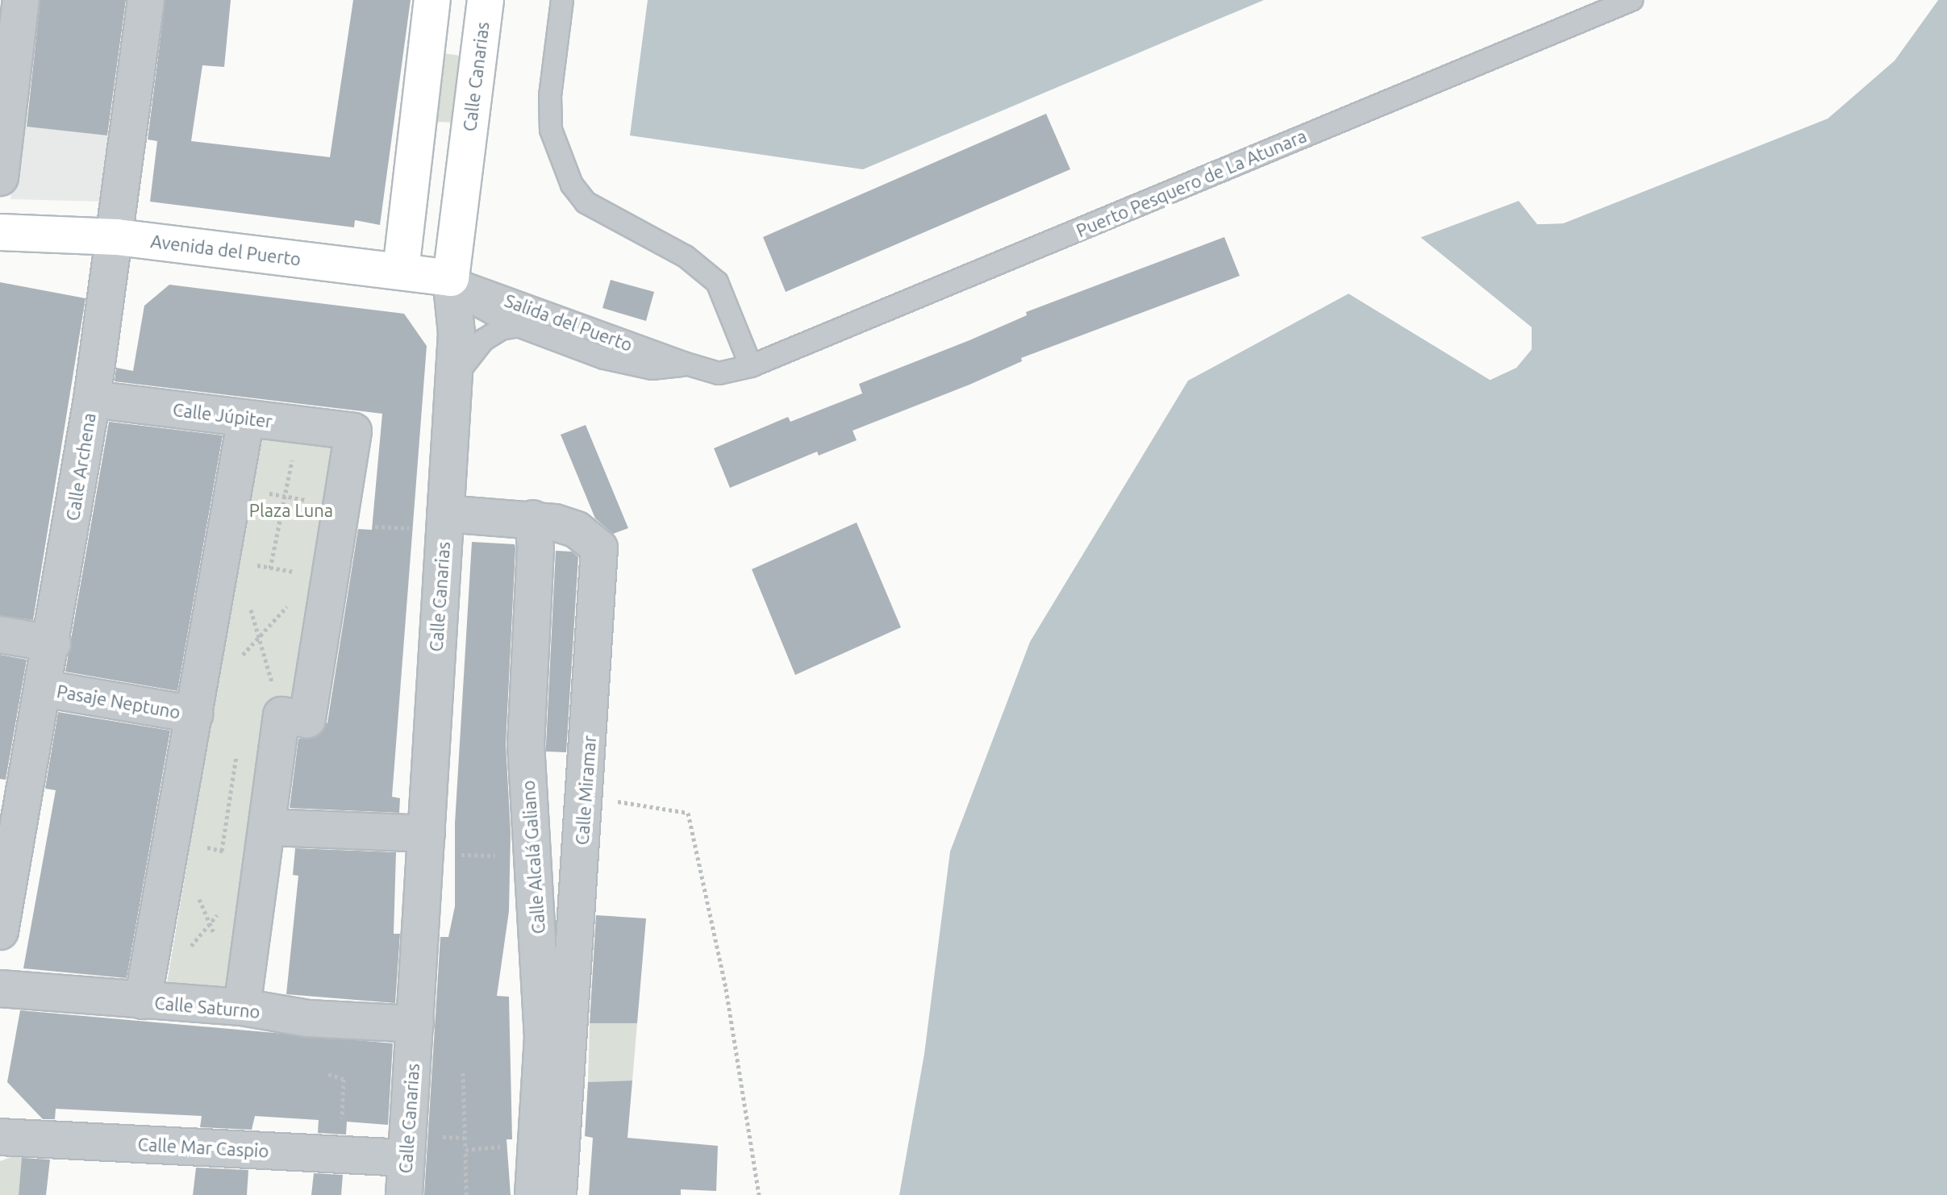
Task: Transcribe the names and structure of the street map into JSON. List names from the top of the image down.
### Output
{
  "streets": {
    "main road": ["Calle Canarias", "Avenida del Puerto"],
    "street": [
      "Calle Júpiter",
      "Calle Archena",
      "Pasaje Neptuno",
      "Calle Miramar",
      "Calle Alcalá Galiano",
      "Calle Saturno",
      "Calle Mar Caspio"
    ],
    "lane": ["Puerto Pesquero de La Atunara", "Salida del Puerto"]
  },
  "crossings": [
    ["Calle Canarias", "Avenida del Puerto"],
    ["Calle Canarias", "Salida del Puerto"],
    ["Calle Canarias", "Calle Miramar"],
    ["Calle Canarias", "Calle Saturno"],
    ["Calle Canarias", "Calle Mar Caspio"],
    ["Puerto Pesquero de La Atunara", "Salida del Puerto"],
    ["Avenida del Puerto", "Salida del Puerto"],
    ["Avenida del Puerto", "Calle Archena"],
    ["Calle Júpiter", "Calle Archena"],
    ["Calle Archena", "Pasaje Neptuno"],
    ["Calle Miramar", "Calle Alcalá Galiano"]
  ],
  "parks": ["Plaza Luna"]
}
